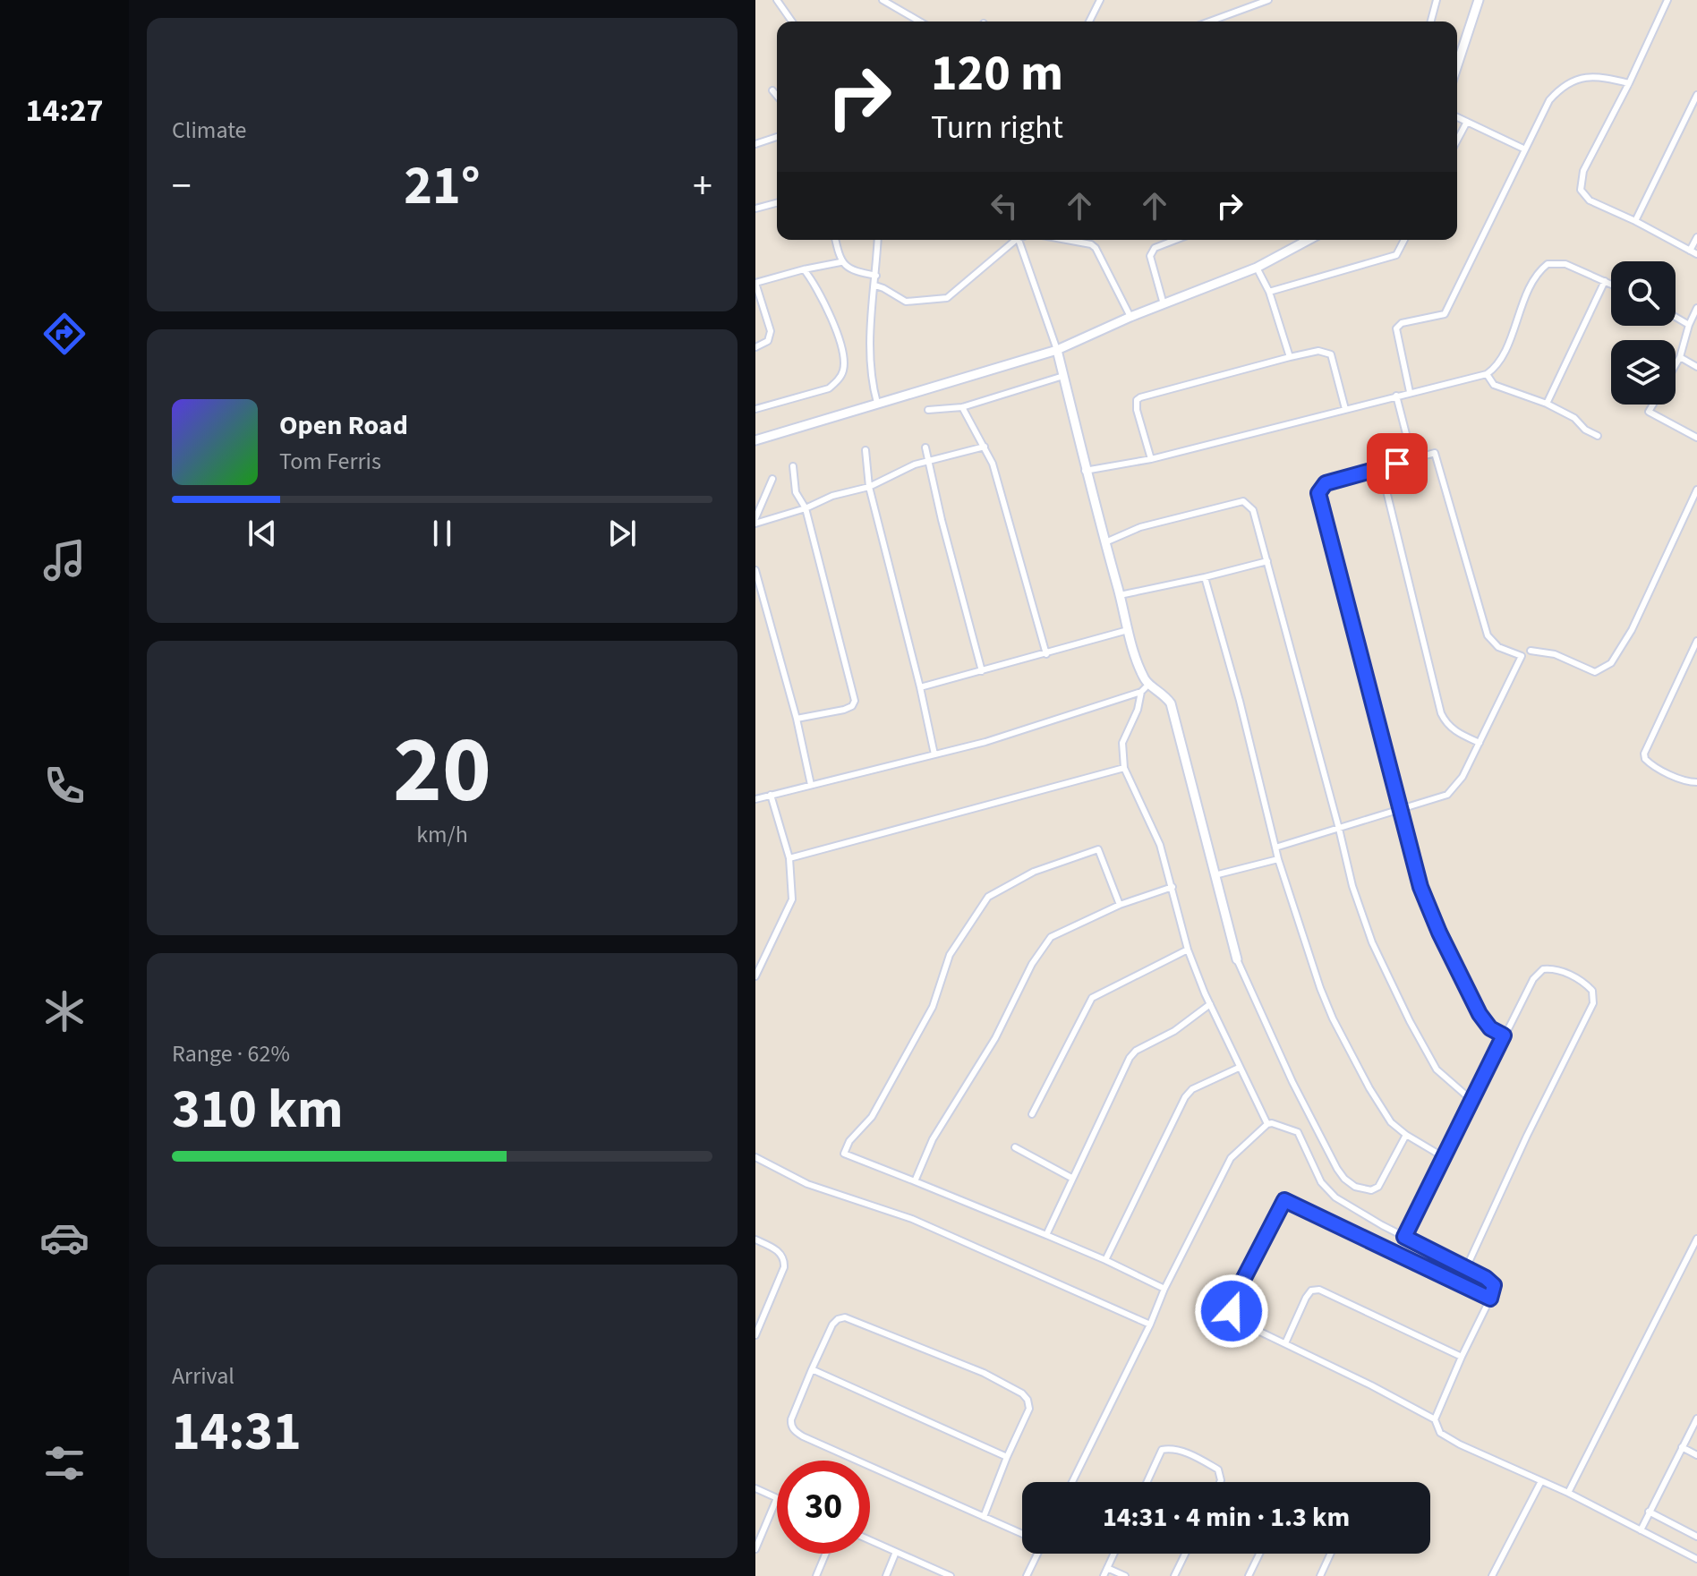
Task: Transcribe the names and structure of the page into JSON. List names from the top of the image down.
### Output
{
  "page": {
    "tabs": "14:27",
    "tile": [
      "Climate",
      ["20", "km/h"],
      ["Range · 62%", "310 km"],
      ["Arrival", "14:31"]
    ],
    "turn": ["120 m", "Turn right"],
    "heat": ["−", "21°", "+"],
    "song": ["Open Road", "Tom Ferris"],
    "limit": "30",
    "trip": "14:31 · 4 min · 1.3 km"
  }
}
